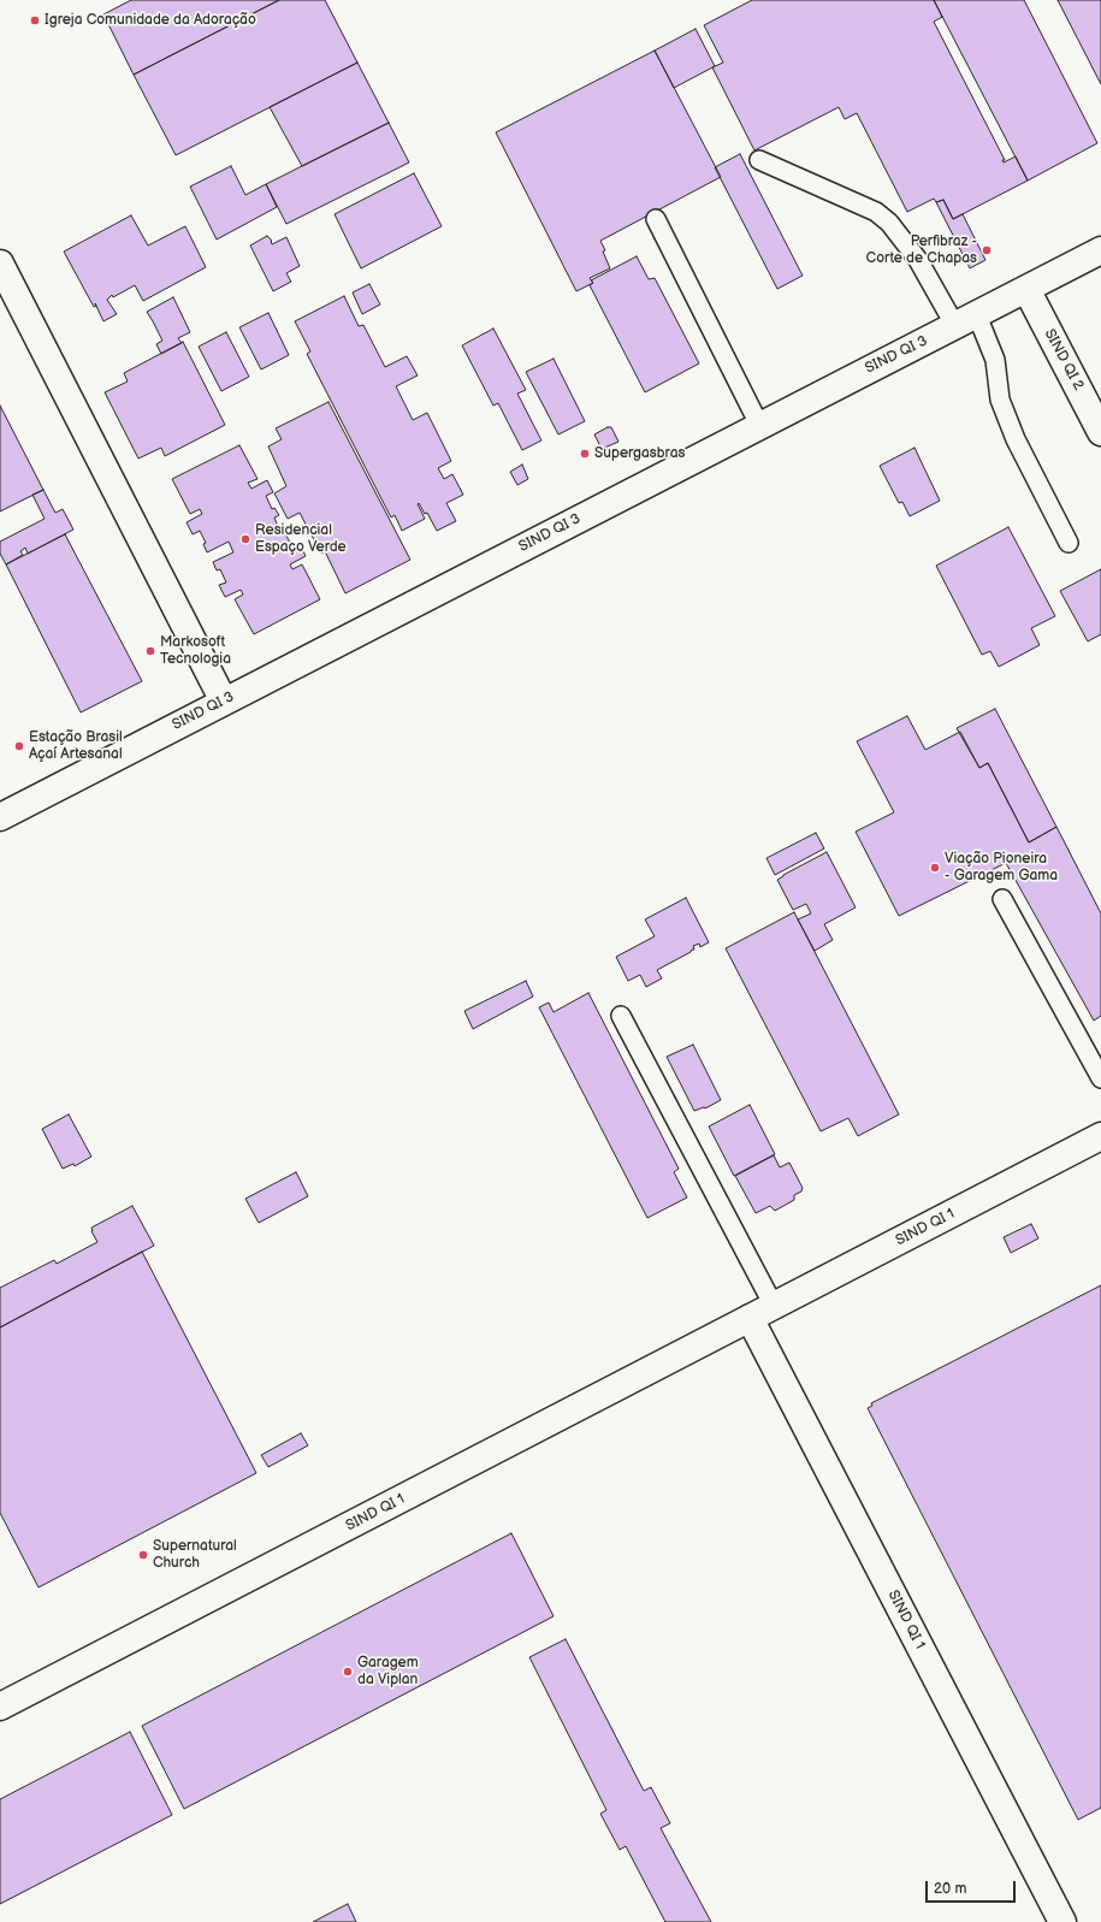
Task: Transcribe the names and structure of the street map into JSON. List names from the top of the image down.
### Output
{
  "streets": {
    "street": ["SIND QI 3", "SIND QI 2", "SIND QI 1"]
  },
  "crossings": [
    ["SIND QI 3", "SIND QI 2"]
  ],
  "places": [
    "Igreja Comunidade da Adoração",
    "Perfibraz - Corte de Chapas",
    "Supergasbras",
    "Residencial Espaço Verde",
    "Markosoft Tecnologia",
    "Estação Brasil Açaí Artesanal",
    "Viação Pioneira - Garagem Gama",
    "Supernatural Church",
    "Garagem da Viplan"
  ],
  "scale_bar": "20 m"
}
